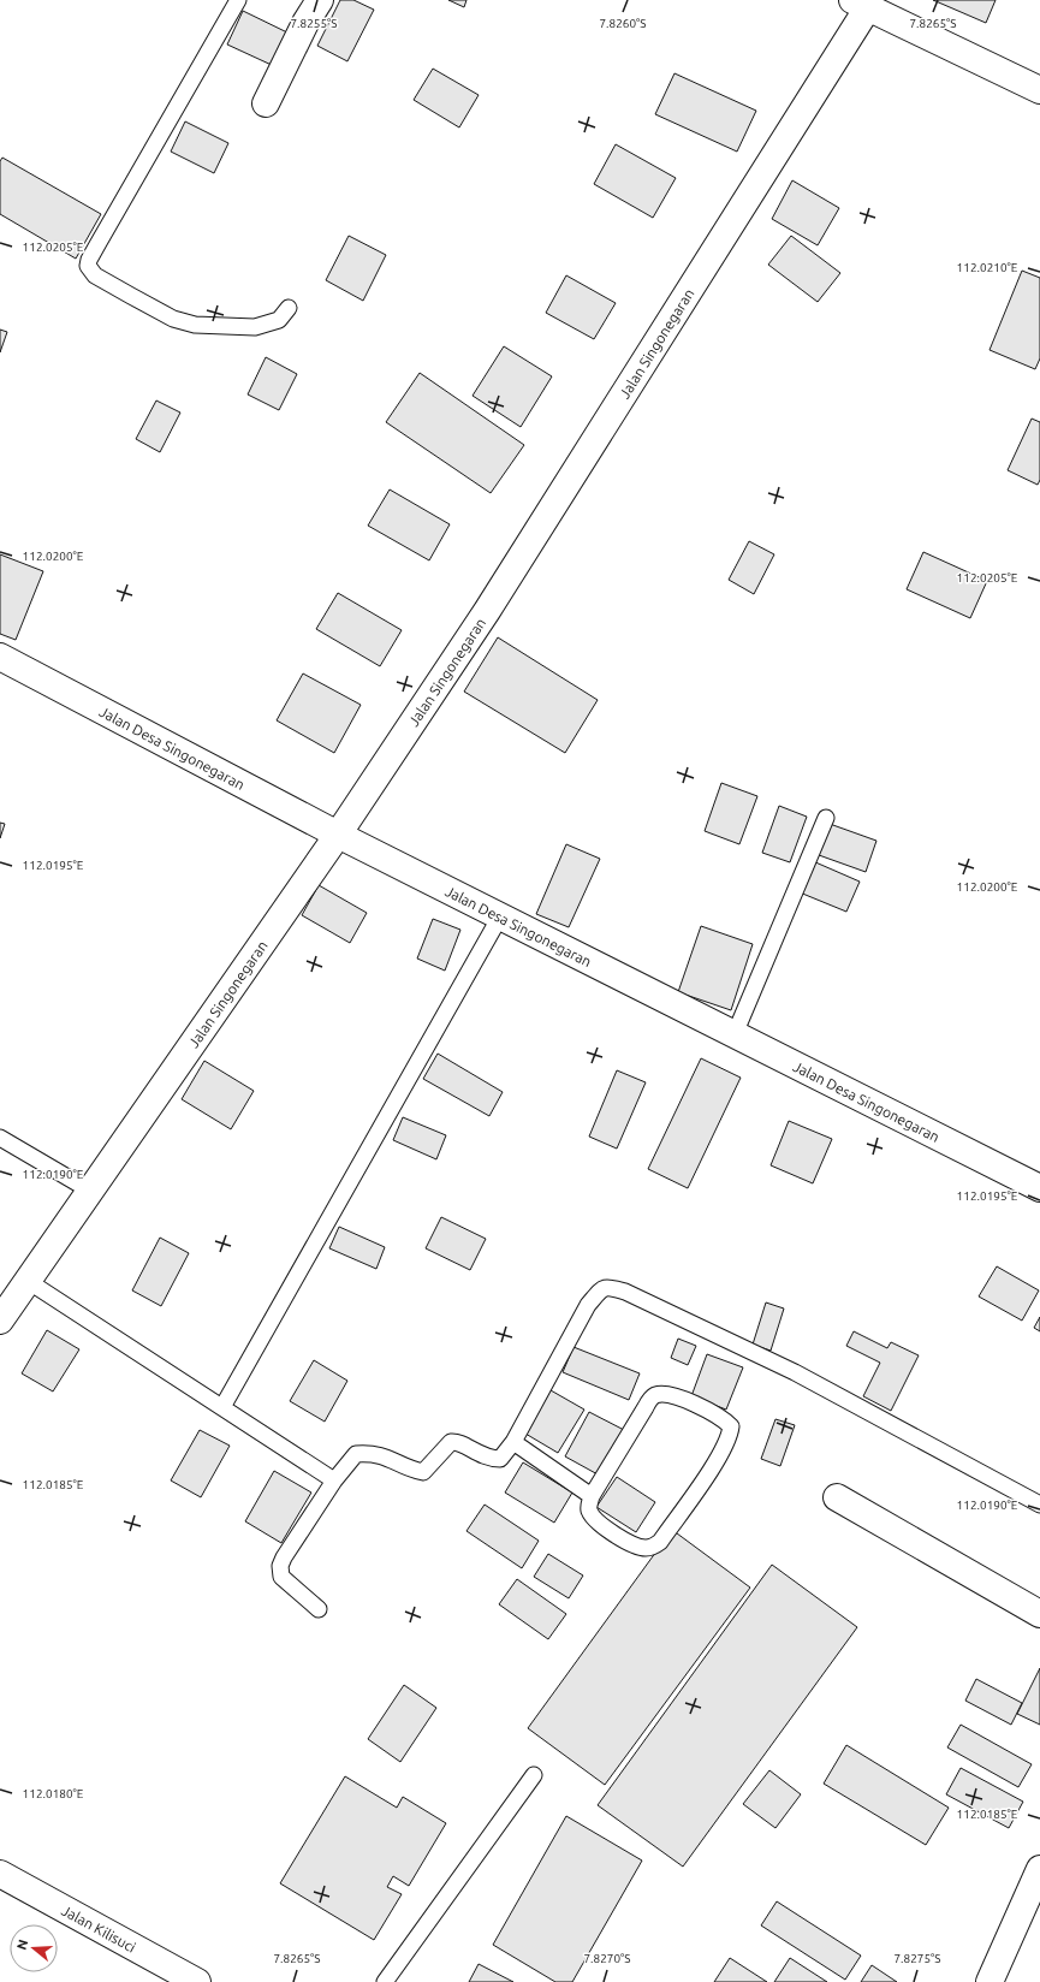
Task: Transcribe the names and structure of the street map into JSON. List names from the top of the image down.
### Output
{
  "streets": {
    "street": ["Jalan Singonegaran", "Jalan Desa Singonegaran", "Jalan Kilisuci"]
  },
  "crossings": [
    ["Jalan Singonegaran", "Jalan Desa Singonegaran"]
  ],
  "north": "left",
  "coordinates": [
    "7.8255°S",
    "7.8260°S",
    "7.8265°S",
    "112.0205°E",
    "112.0210°E",
    "112.0200°E",
    "112.0195°E",
    "112.0190°E",
    "112.0185°E",
    "112.0180°E",
    "7.8270°S",
    "7.8275°S"
  ]
}
